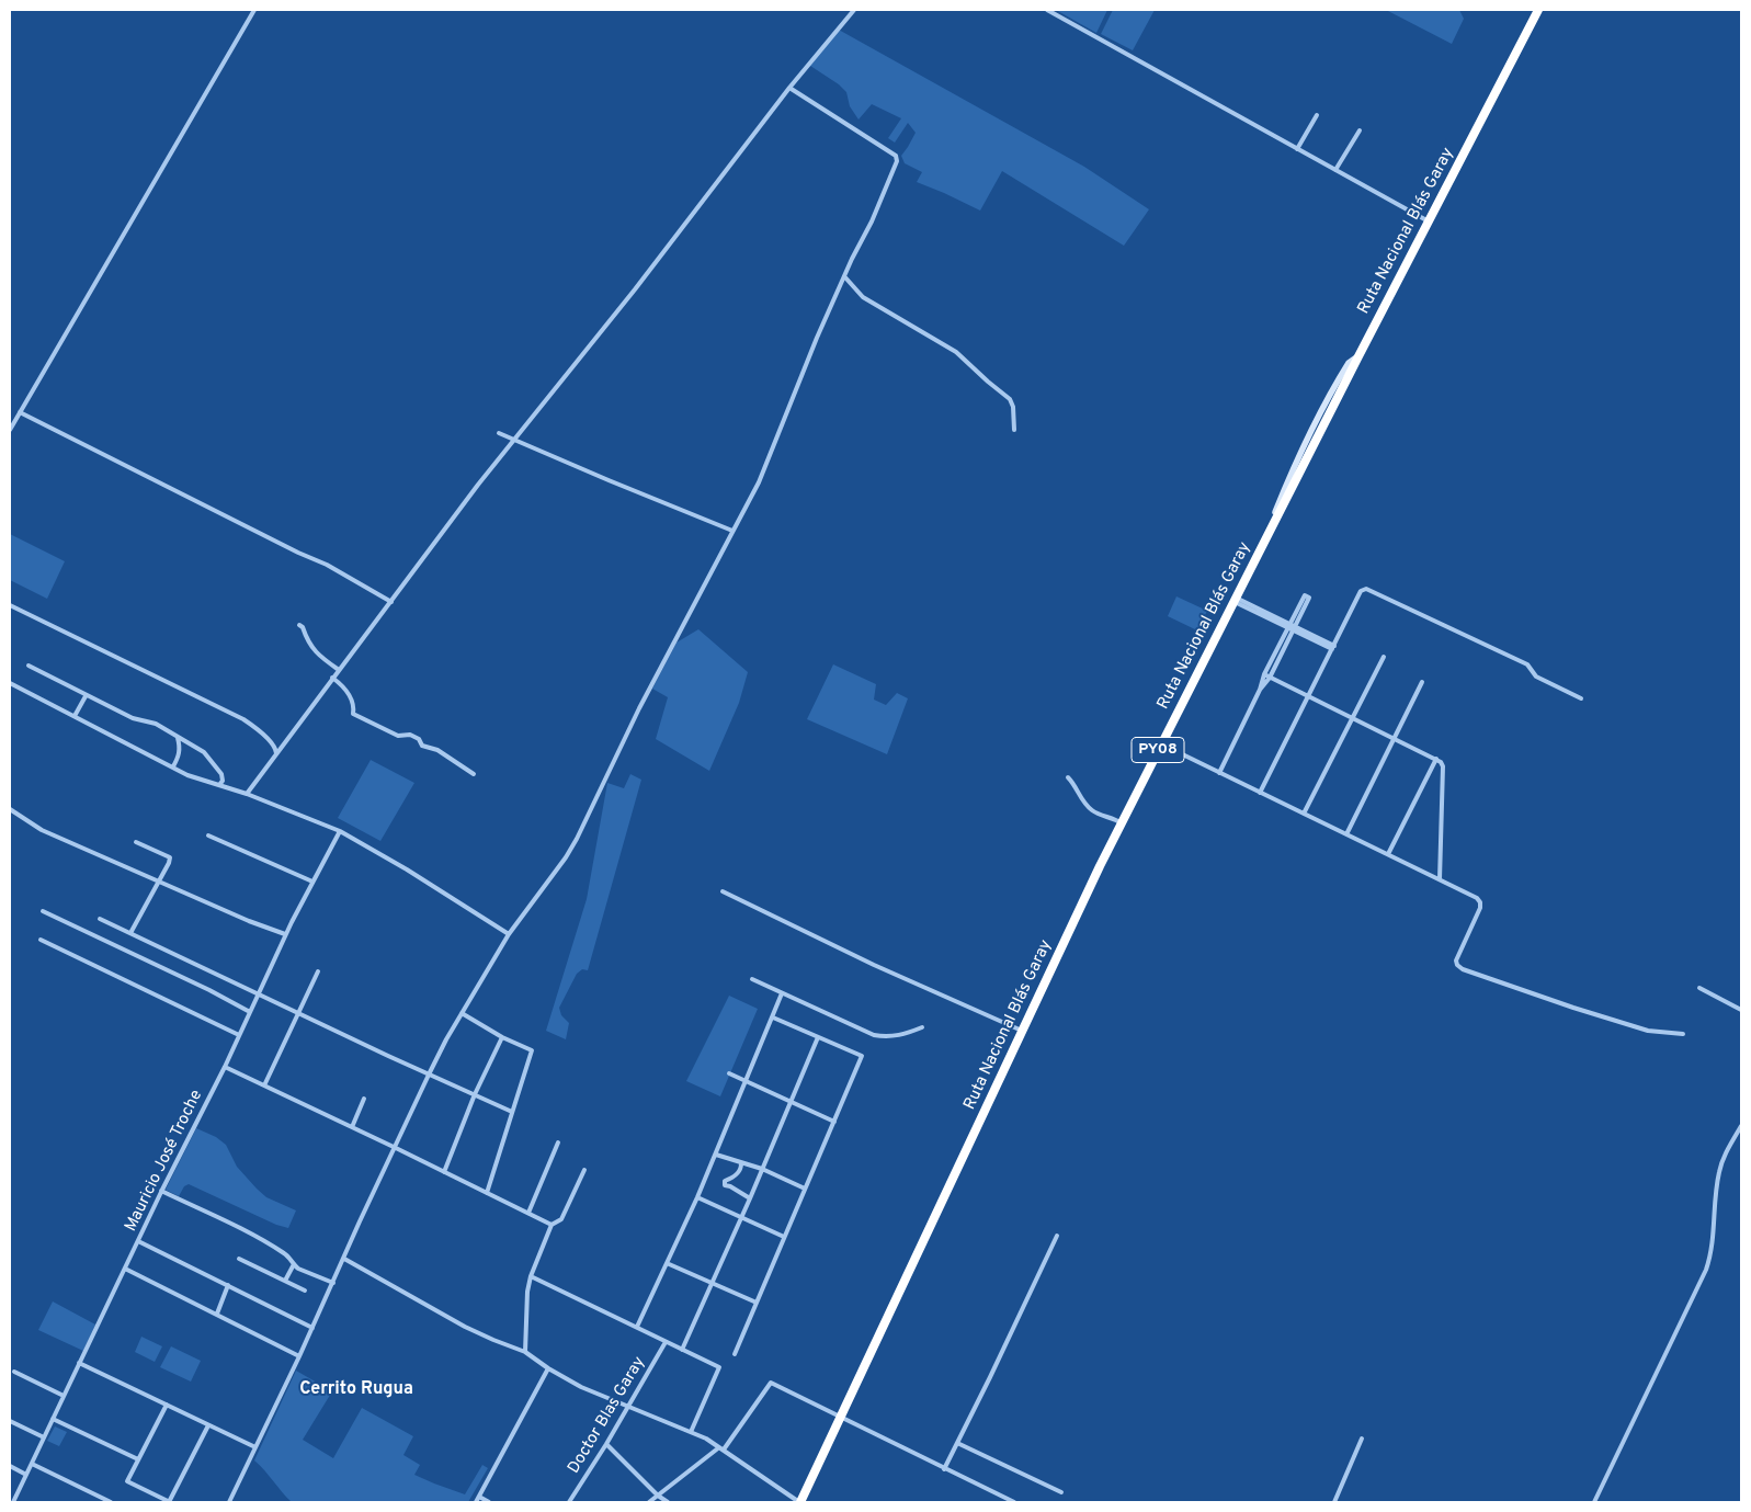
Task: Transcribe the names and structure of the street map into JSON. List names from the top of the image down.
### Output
{
  "streets": {
    "highway": ["Ruta Nacional Blás Garay", "PY08"],
    "street": ["Mauricio José Troche", "Doctor Blas Garay"]
  },
  "districts": ["Cerrito Rugua"]
}
